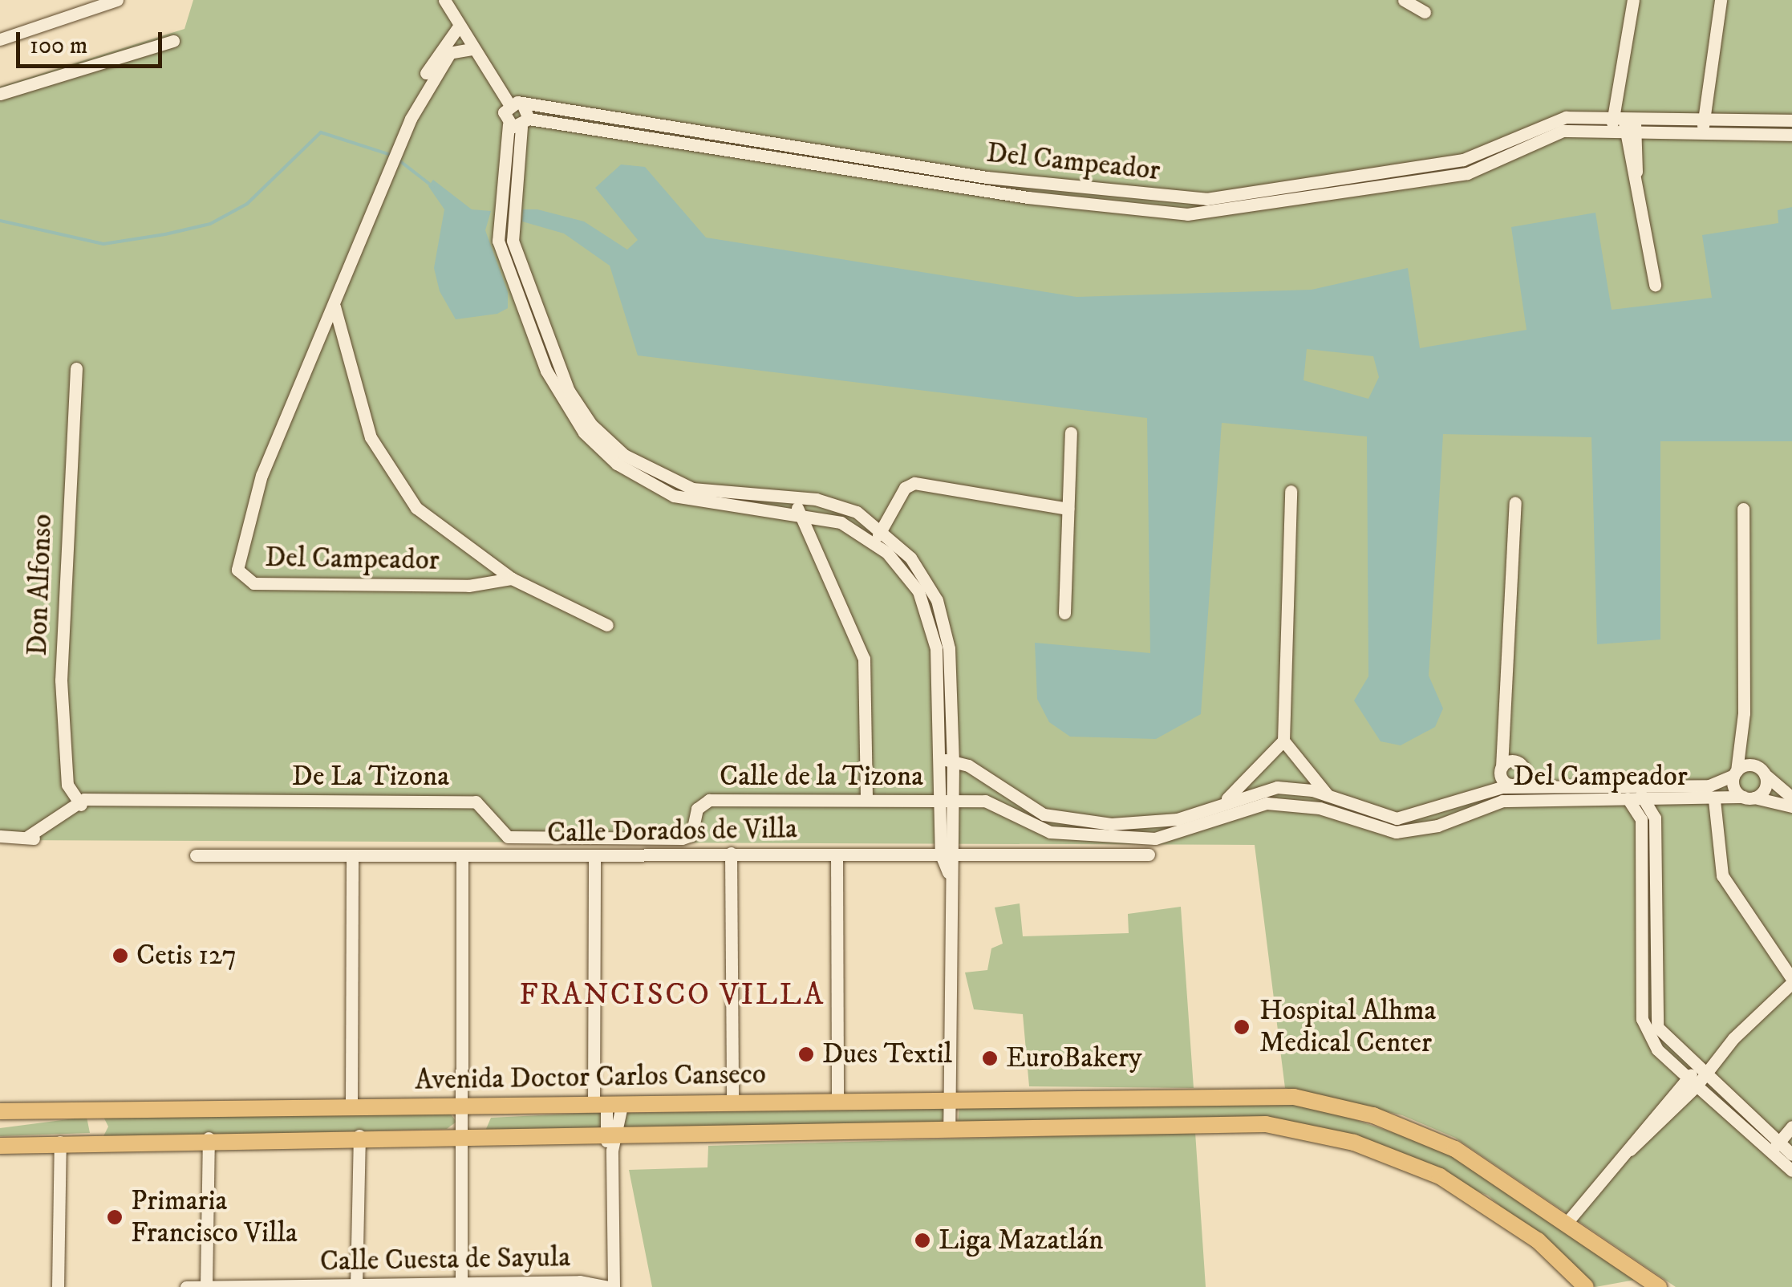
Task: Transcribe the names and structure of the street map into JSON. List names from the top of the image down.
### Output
{
  "streets": {
    "main road": ["Avenida Doctor Carlos Canseco"],
    "street": [
      "Del Campeador",
      "Don Alfonso",
      "De La Tizona",
      "Calle de la Tizona",
      "Calle Dorados de Villa",
      "Calle Cuesta de Sayula"
    ]
  },
  "crossings": [
    ["Del Campeador", "Calle de la Tizona"],
    ["Don Alfonso", "De La Tizona"],
    ["De La Tizona", "Calle de la Tizona"]
  ],
  "districts": ["FRANCISCO VILLA"],
  "places": [
    "Cetis 127",
    "Hospital Alhma Medical Center",
    "Dues Textil",
    "EuroBakery",
    "Primaria Francisco Villa",
    "Liga Mazatlán"
  ],
  "scale_bar": "100 m"
}
